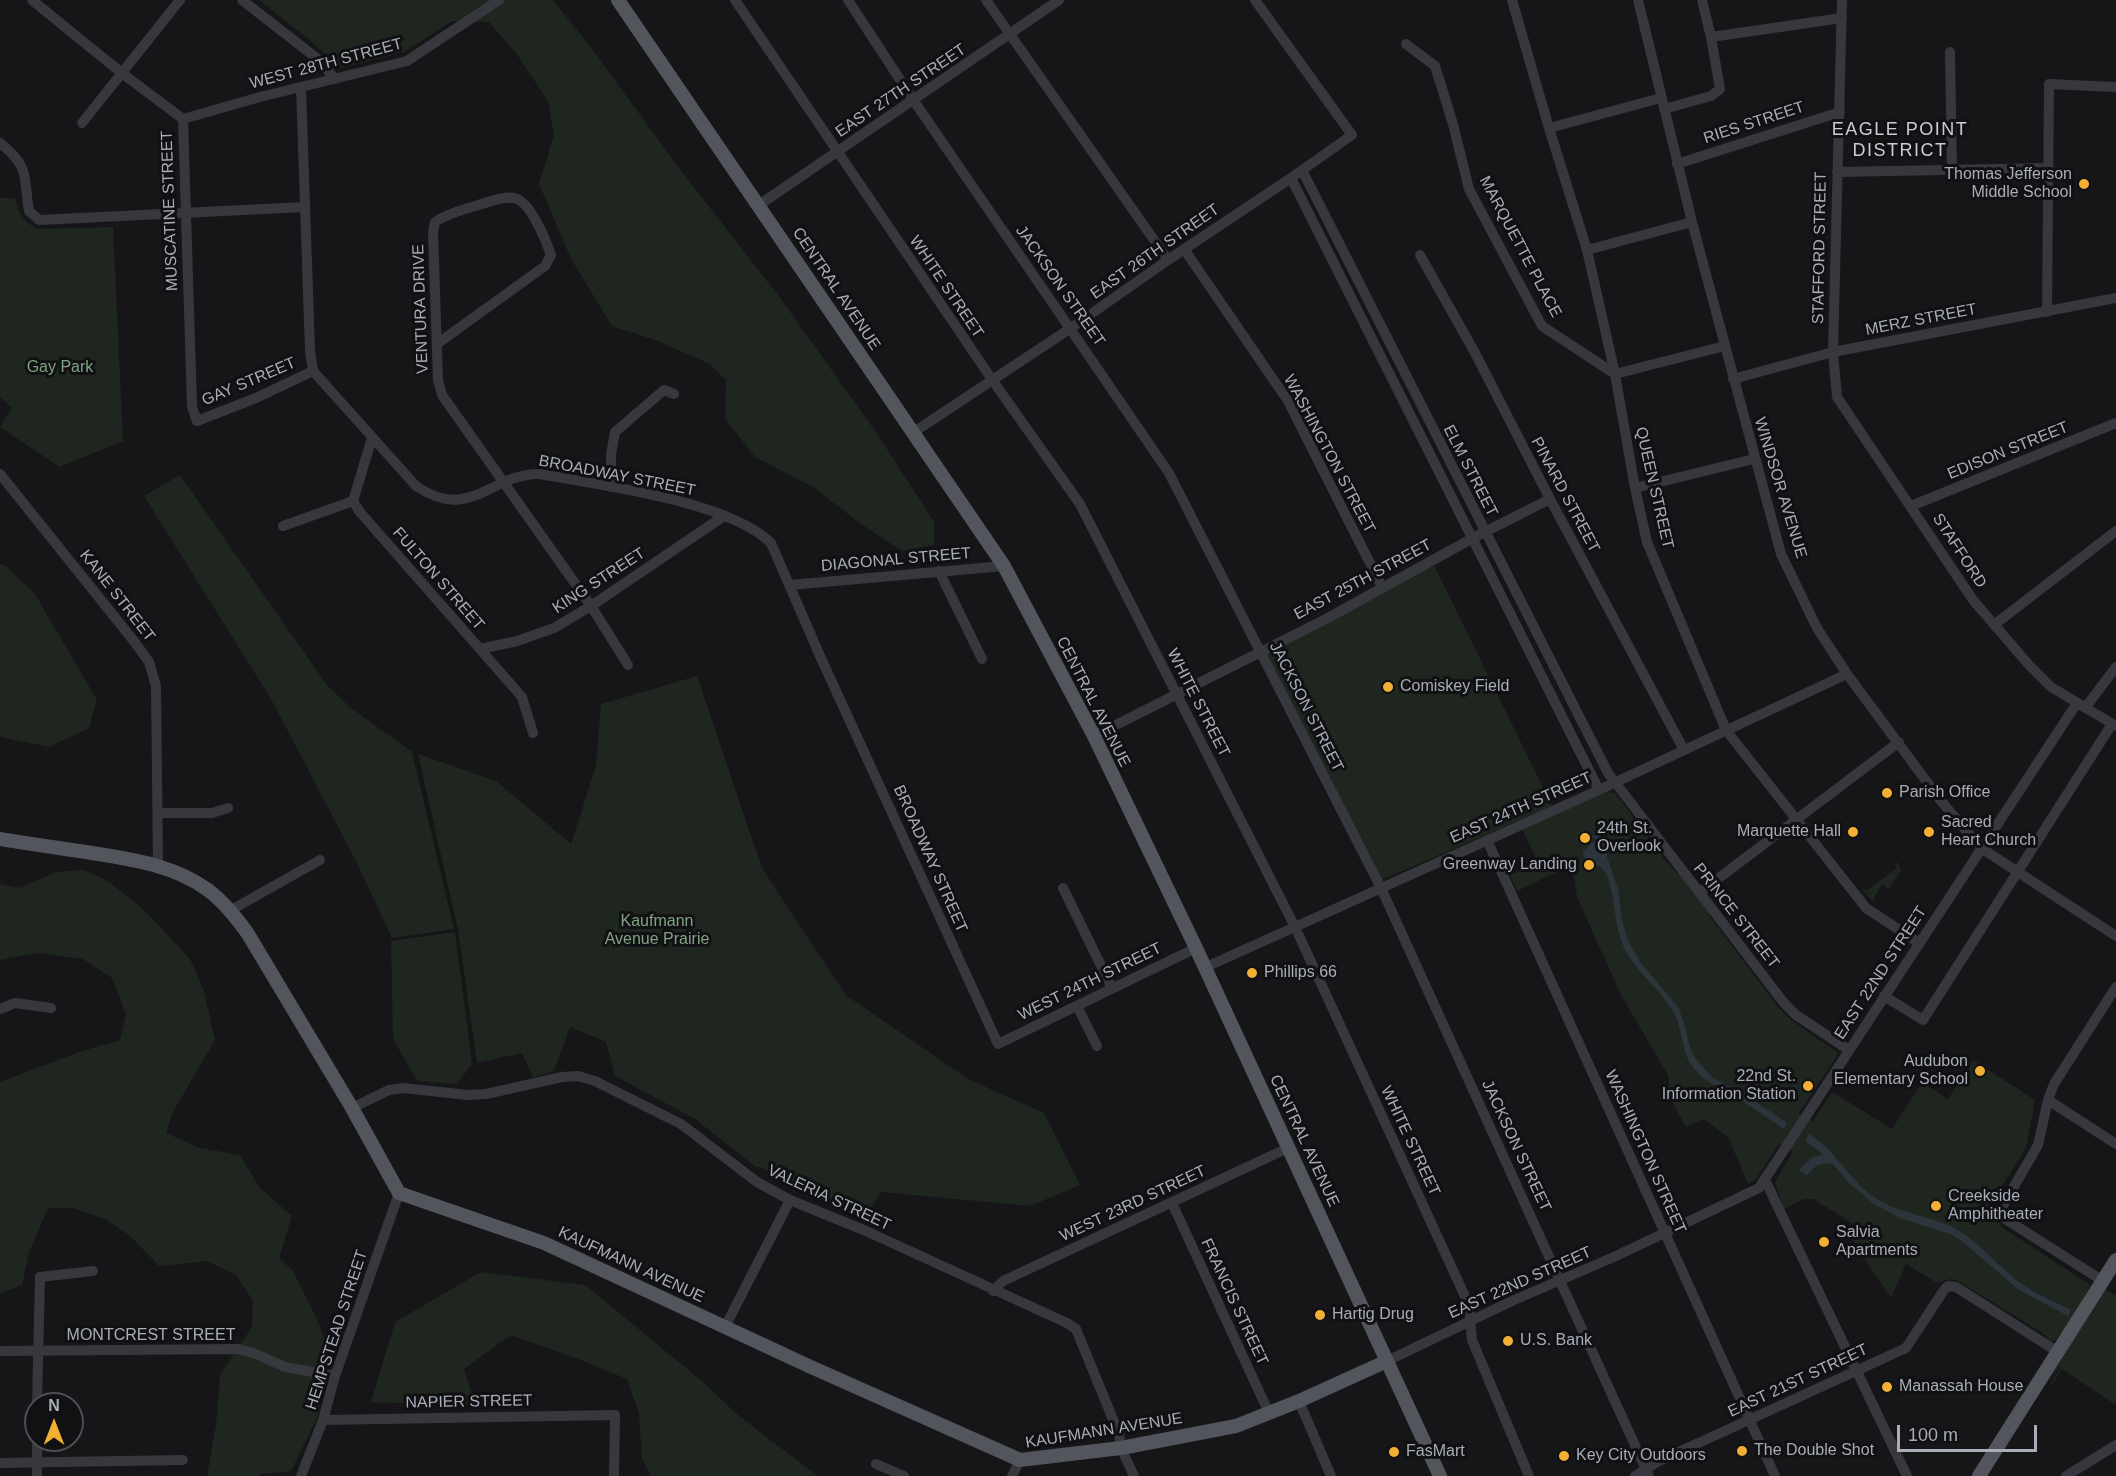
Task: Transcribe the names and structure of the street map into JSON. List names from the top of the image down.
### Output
{
  "streets": {
    "main road": ["CENTRAL AVENUE", "KAUFMANN AVENUE"],
    "street": [
      "WEST 28TH STREET",
      "EAST 27TH STREET",
      "RIES STREET",
      "MUSCATINE STREET",
      "MARQUETTE PLACE",
      "STAFFORD STREET",
      "EAST 26TH STREET",
      "JACKSON STREET",
      "WHITE STREET",
      "VENTURA DRIVE",
      "MERZ STREET",
      "GAY STREET",
      "EDISON STREET",
      "WASHINGTON STREET",
      "ELM STREET",
      "BROADWAY STREET",
      "QUEEN STREET",
      "WINDSOR AVENUE",
      "PINARD STREET",
      "STAFFORD",
      "DIAGONAL STREET",
      "FULTON STREET",
      "EAST 25TH STREET",
      "KING STREET",
      "KANE STREET",
      "EAST 24TH STREET",
      "PRINCE STREET",
      "EAST 22ND STREET",
      "WEST 24TH STREET",
      "VALERIA STREET",
      "WEST 23RD STREET",
      "FRANCIS STREET",
      "HEMPSTEAD STREET",
      "MONTCREST STREET",
      "EAST 21ST STREET",
      "NAPIER STREET"
    ]
  },
  "crossings": [
    ["WEST 28TH STREET", "MUSCATINE STREET"],
    ["EAST 27TH STREET", "JACKSON STREET"],
    ["EAST 27TH STREET", "WHITE STREET"],
    ["EAST 27TH STREET", "CENTRAL AVENUE"],
    ["RIES STREET", "STAFFORD STREET"],
    ["RIES STREET", "WINDSOR AVENUE"],
    ["MUSCATINE STREET", "GAY STREET"],
    ["MARQUETTE PLACE", "QUEEN STREET"],
    ["STAFFORD STREET", "MERZ STREET"],
    ["STAFFORD STREET", "STAFFORD"],
    ["EAST 26TH STREET", "JACKSON STREET"],
    ["EAST 26TH STREET", "WHITE STREET"],
    ["EAST 26TH STREET", "CENTRAL AVENUE"],
    ["EAST 26TH STREET", "WASHINGTON STREET"],
    ["EAST 26TH STREET", "ELM STREET"],
    ["JACKSON STREET", "EAST 25TH STREET"],
    ["JACKSON STREET", "EAST 24TH STREET"],
    ["JACKSON STREET", "EAST 22ND STREET"],
    ["JACKSON STREET", "EAST 21ST STREET"],
    ["WHITE STREET", "EAST 25TH STREET"],
    ["WHITE STREET", "EAST 24TH STREET"],
    ["WHITE STREET", "EAST 22ND STREET"],
    ["CENTRAL AVENUE", "DIAGONAL STREET"],
    ["CENTRAL AVENUE", "EAST 25TH STREET"],
    ["CENTRAL AVENUE", "EAST 24TH STREET"],
    ["CENTRAL AVENUE", "EAST 22ND STREET"],
    ["CENTRAL AVENUE", "WEST 24TH STREET"],
    ["CENTRAL AVENUE", "WEST 23RD STREET"],
    ["CENTRAL AVENUE", "KAUFMANN AVENUE"],
    ["VENTURA DRIVE", "BROADWAY STREET"],
    ["VENTURA DRIVE", "KING STREET"],
    ["MERZ STREET", "WINDSOR AVENUE"],
    ["MERZ STREET", "STAFFORD"],
    ["GAY STREET", "BROADWAY STREET"],
    ["EDISON STREET", "STAFFORD"],
    ["WASHINGTON STREET", "EAST 25TH STREET"],
    ["WASHINGTON STREET", "EAST 24TH STREET"],
    ["WASHINGTON STREET", "EAST 22ND STREET"],
    ["WASHINGTON STREET", "EAST 21ST STREET"],
    ["ELM STREET", "EAST 25TH STREET"],
    ["ELM STREET", "EAST 24TH STREET"],
    ["ELM STREET", "PRINCE STREET"],
    ["BROADWAY STREET", "DIAGONAL STREET"],
    ["BROADWAY STREET", "KING STREET"],
    ["BROADWAY STREET", "WEST 24TH STREET"],
    ["QUEEN STREET", "EAST 24TH STREET"],
    ["QUEEN STREET", "EAST 22ND STREET"],
    ["WINDSOR AVENUE", "EAST 24TH STREET"],
    ["WINDSOR AVENUE", "EAST 22ND STREET"],
    ["PINARD STREET", "EAST 25TH STREET"],
    ["PINARD STREET", "EAST 24TH STREET"],
    ["STAFFORD", "EAST 22ND STREET"],
    ["FULTON STREET", "KING STREET"],
    ["EAST 24TH STREET", "PRINCE STREET"],
    ["PRINCE STREET", "EAST 22ND STREET"],
    ["EAST 22ND STREET", "KAUFMANN AVENUE"],
    ["VALERIA STREET", "WEST 23RD STREET"],
    ["VALERIA STREET", "KAUFMANN AVENUE"],
    ["WEST 23RD STREET", "FRANCIS STREET"],
    ["KAUFMANN AVENUE", "FRANCIS STREET"],
    ["KAUFMANN AVENUE", "HEMPSTEAD STREET"],
    ["HEMPSTEAD STREET", "MONTCREST STREET"],
    ["HEMPSTEAD STREET", "NAPIER STREET"]
  ],
  "districts": ["EAGLE POINT DISTRICT"],
  "parks": ["Gay Park", "Kaufmann Avenue Prairie"],
  "places": [
    "Thomas Jefferson Middle School",
    "Comiskey Field",
    "Parish Office",
    "Marquette Hall",
    "Sacred Heart Church",
    "24th St. Overlook",
    "Greenway Landing",
    "Phillips 66",
    "Audubon Elementary School",
    "22nd St. Information Station",
    "Creekside Amphitheater",
    "Salvia Apartments",
    "Hartig Drug",
    "U.S. Bank",
    "Manassah House",
    "The Double Shot",
    "FasMart",
    "Key City Outdoors"
  ],
  "scale_bar": "100 m",
  "north": "top"
}
